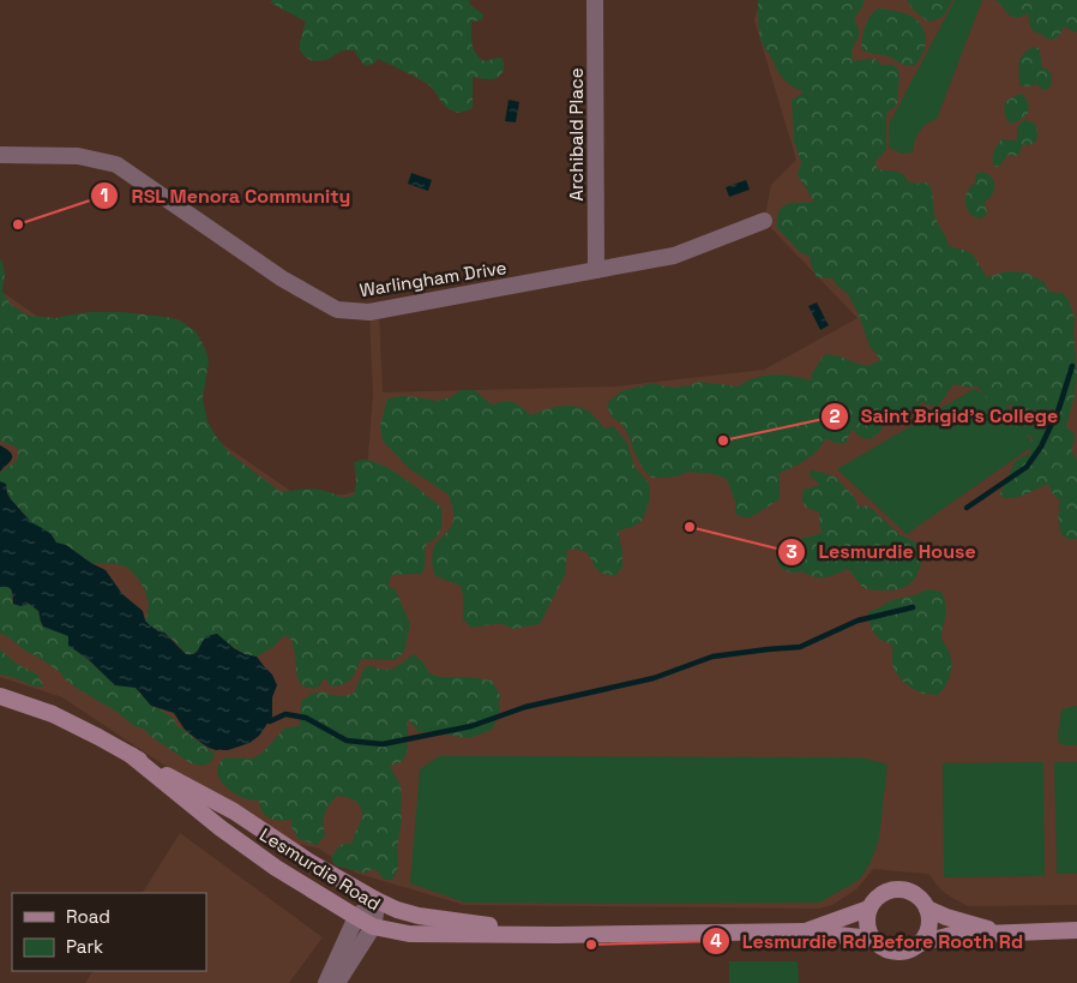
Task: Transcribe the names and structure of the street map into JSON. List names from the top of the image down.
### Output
{
  "streets": {
    "main road": ["Lesmurdie Road"],
    "street": ["Archibald Place", "Warlingham Drive"]
  },
  "crossings": [
    ["Archibald Place", "Warlingham Drive"]
  ],
  "places": [
    "RSL Menora Community",
    "Saint Brigid's College",
    "Lesmurdie House",
    "Lesmurdie Rd Before Rooth Rd"
  ],
  "legend": ["Road", "Park"]
}
